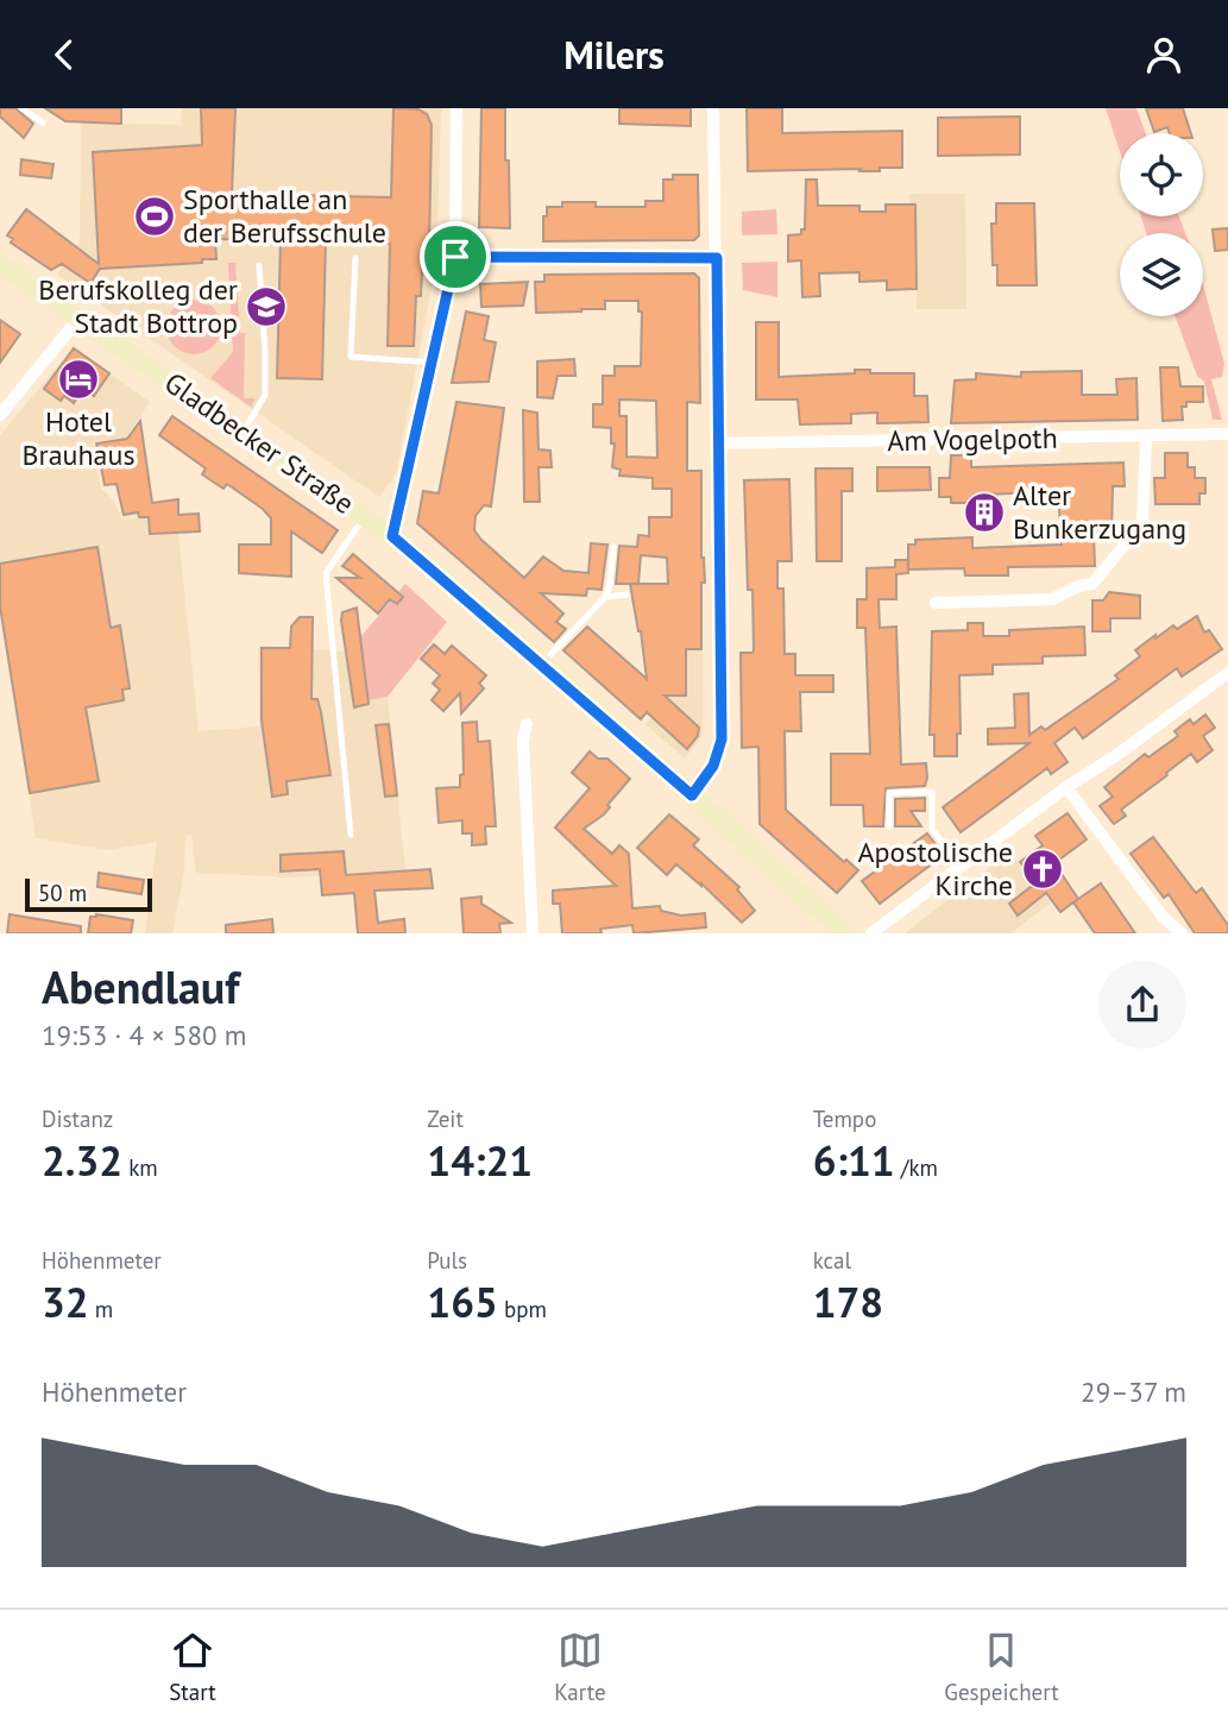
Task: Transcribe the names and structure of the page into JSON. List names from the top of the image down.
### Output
{
  "streets": {
    "main road": ["Gladbecker Straße"],
    "street": ["Am Vogelpoth"]
  },
  "places": {
    "sports": ["Sporthalle an der Berufsschule"],
    "school or university": ["Berufskolleg der Stadt Bottrop"],
    "hotel": ["Hotel Brauhaus"],
    "building": ["Alter Bunkerzugang"],
    "church": ["Apostolische Kirche"]
  },
  "scale_bar": "50 m",
  "page": {
    "header": "Milers",
    "scale": "50 m",
    "heading": ["Abendlauf", "19:53 · 4 × 580 m"],
    "stats": [
      ["Distanz", "2.32 km"],
      ["Zeit", "14:21"],
      ["Tempo", "6:11 /km"],
      ["Höhenmeter", "32 m"],
      ["Puls", "165 bpm"],
      ["kcal", "178"]
    ],
    "chart": ["Höhenmeter", "29–37 m"],
    "tabs": ["Start", "Karte", "Gespeichert"]
  }
}
